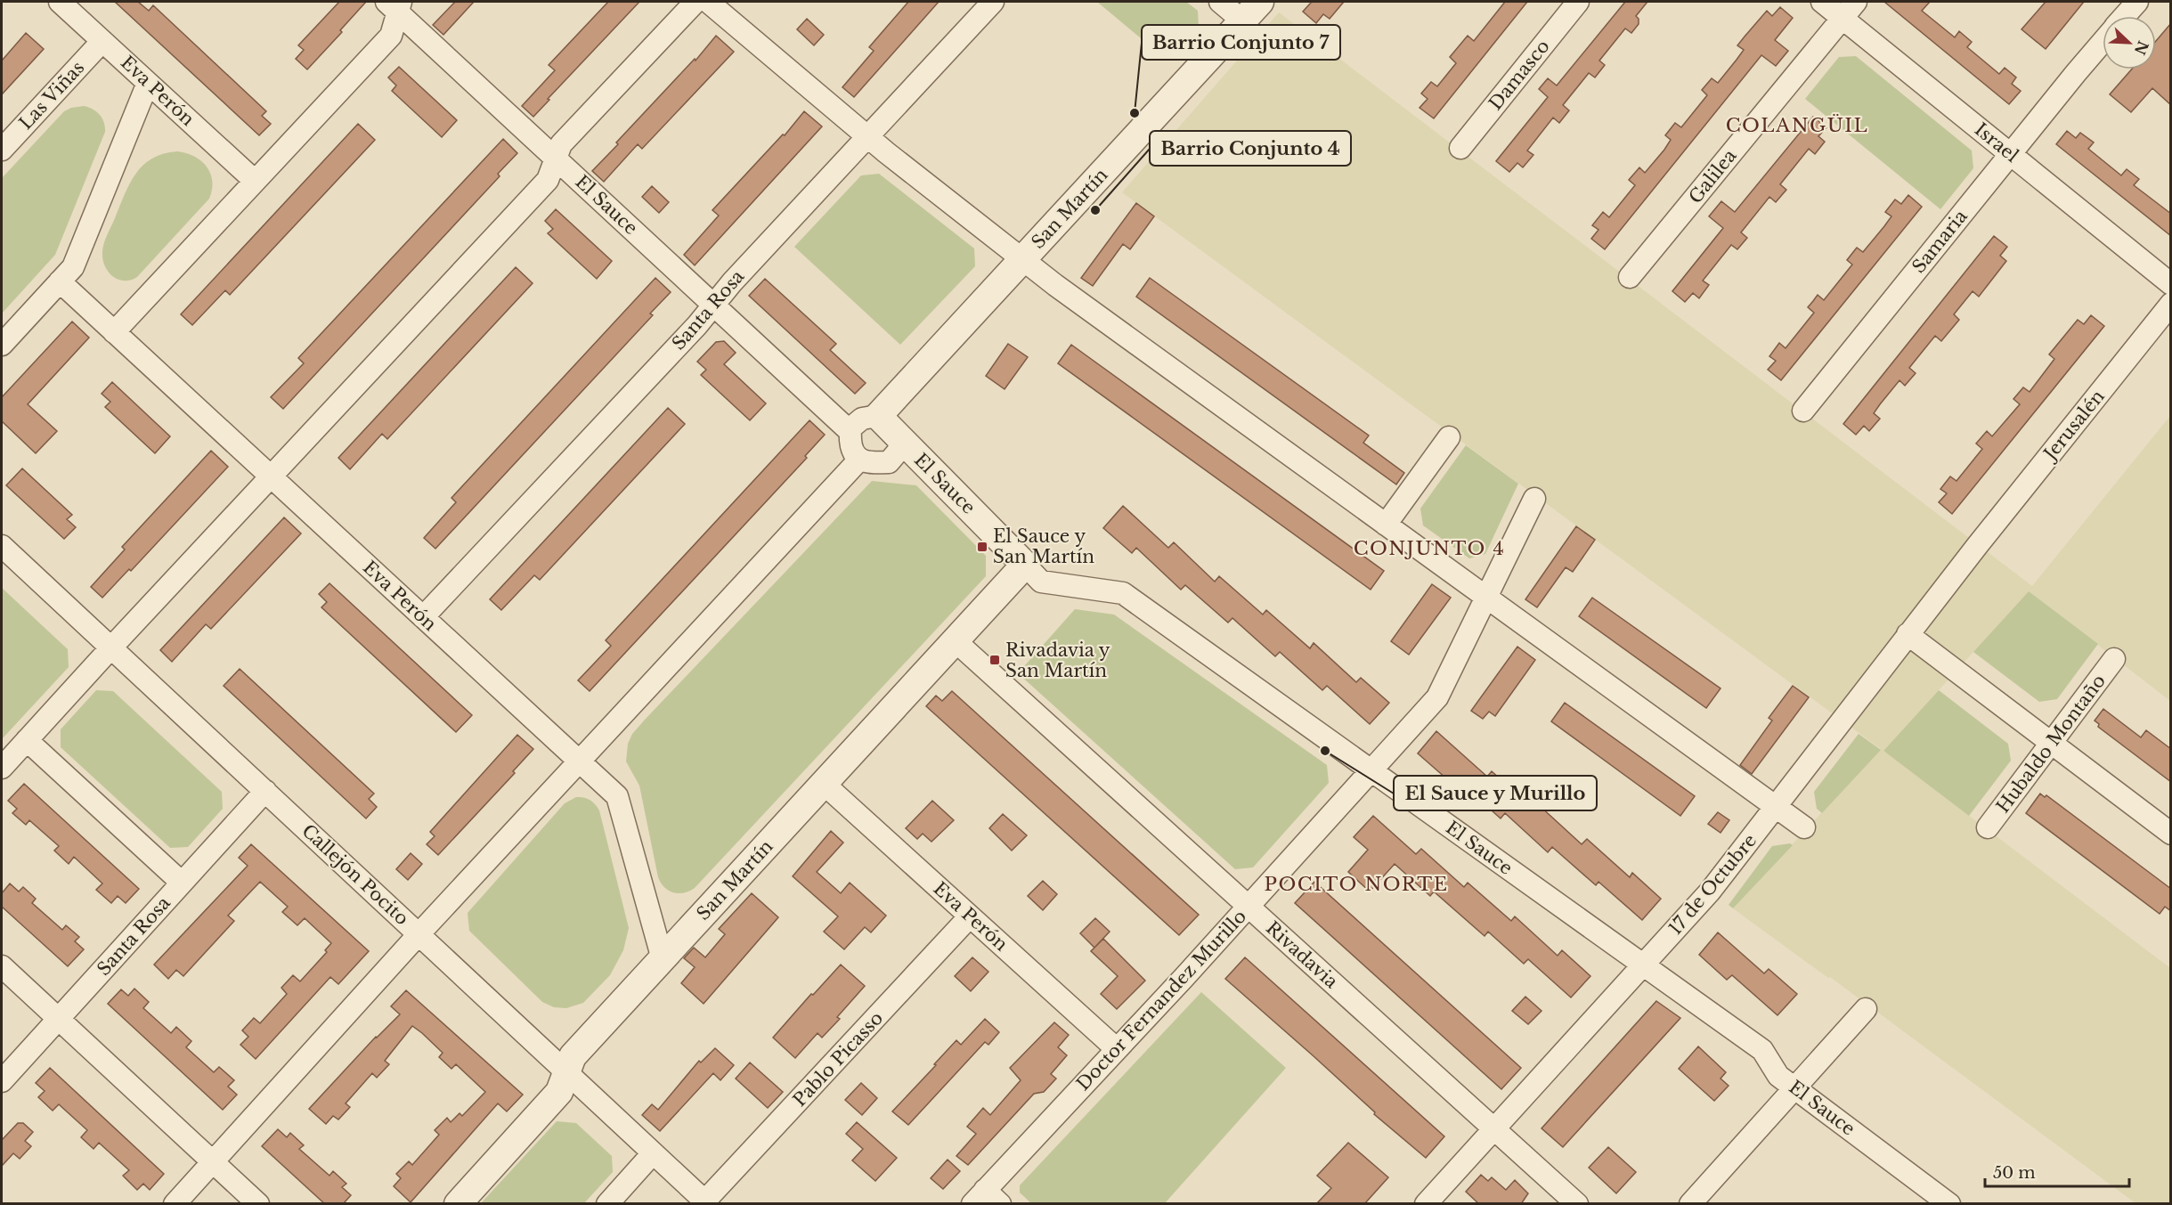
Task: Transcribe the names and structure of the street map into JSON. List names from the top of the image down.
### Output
{
  "streets": {
    "street": [
      "Damasco",
      "Eva Perón",
      "Las Viñas",
      "Israel",
      "Galilea",
      "El Sauce",
      "San Martín",
      "Samaria",
      "Santa Rosa",
      "Jerusalén",
      "Hubaldo Montaño",
      "Callejón Pocito",
      "17 de Octubre",
      "Rivadavia",
      "Doctor Fernandez Murillo",
      "Pablo Picasso"
    ]
  },
  "crossings": [
    ["Eva Perón", "Las Viñas"],
    ["Eva Perón", "San Martín"],
    ["Eva Perón", "Santa Rosa"],
    ["Eva Perón", "Doctor Fernandez Murillo"],
    ["Eva Perón", "Pablo Picasso"],
    ["Israel", "Galilea"],
    ["Israel", "Samaria"],
    ["El Sauce", "San Martín"],
    ["El Sauce", "Santa Rosa"],
    ["El Sauce", "17 de Octubre"],
    ["El Sauce", "Doctor Fernandez Murillo"],
    ["San Martín", "Callejón Pocito"],
    ["San Martín", "Rivadavia"],
    ["Santa Rosa", "Callejón Pocito"],
    ["Jerusalén", "17 de Octubre"],
    ["Callejón Pocito", "Pablo Picasso"],
    ["17 de Octubre", "Rivadavia"],
    ["Rivadavia", "Doctor Fernandez Murillo"]
  ],
  "districts": ["COLANGÜIL", "CONJUNTO 4", "POCITO NORTE"],
  "places": {
    "other": ["Barrio Conjunto 7", "Barrio Conjunto 4", "El Sauce y Murillo"],
    "transit": ["El Sauce y San Martín", "Rivadavia y San Martín"]
  },
  "scale_bar": "50 m",
  "north": "bottom right"
}
